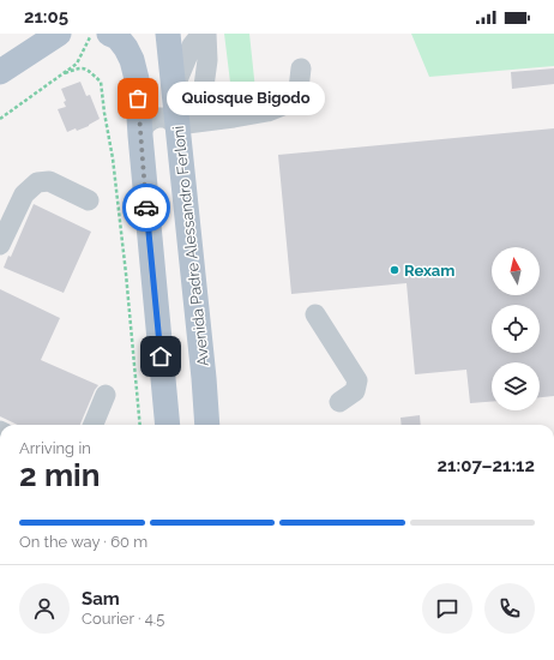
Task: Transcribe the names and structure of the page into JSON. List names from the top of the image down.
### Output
{
  "streets": {
    "main road": ["Avenida Padre Alessandro Ferloni"]
  },
  "places": ["Quiosque Bigodo", "Rexam"],
  "north": "top",
  "page": {
    "status": "21:05",
    "bubble": "Quiosque Bigodo",
    "heading": ["2 min", "Arriving in", "21:07–21:12"],
    "panel": ["Sam", "Courier · 4.5"],
    "bar": "On the way · 60 m"
  }
}
